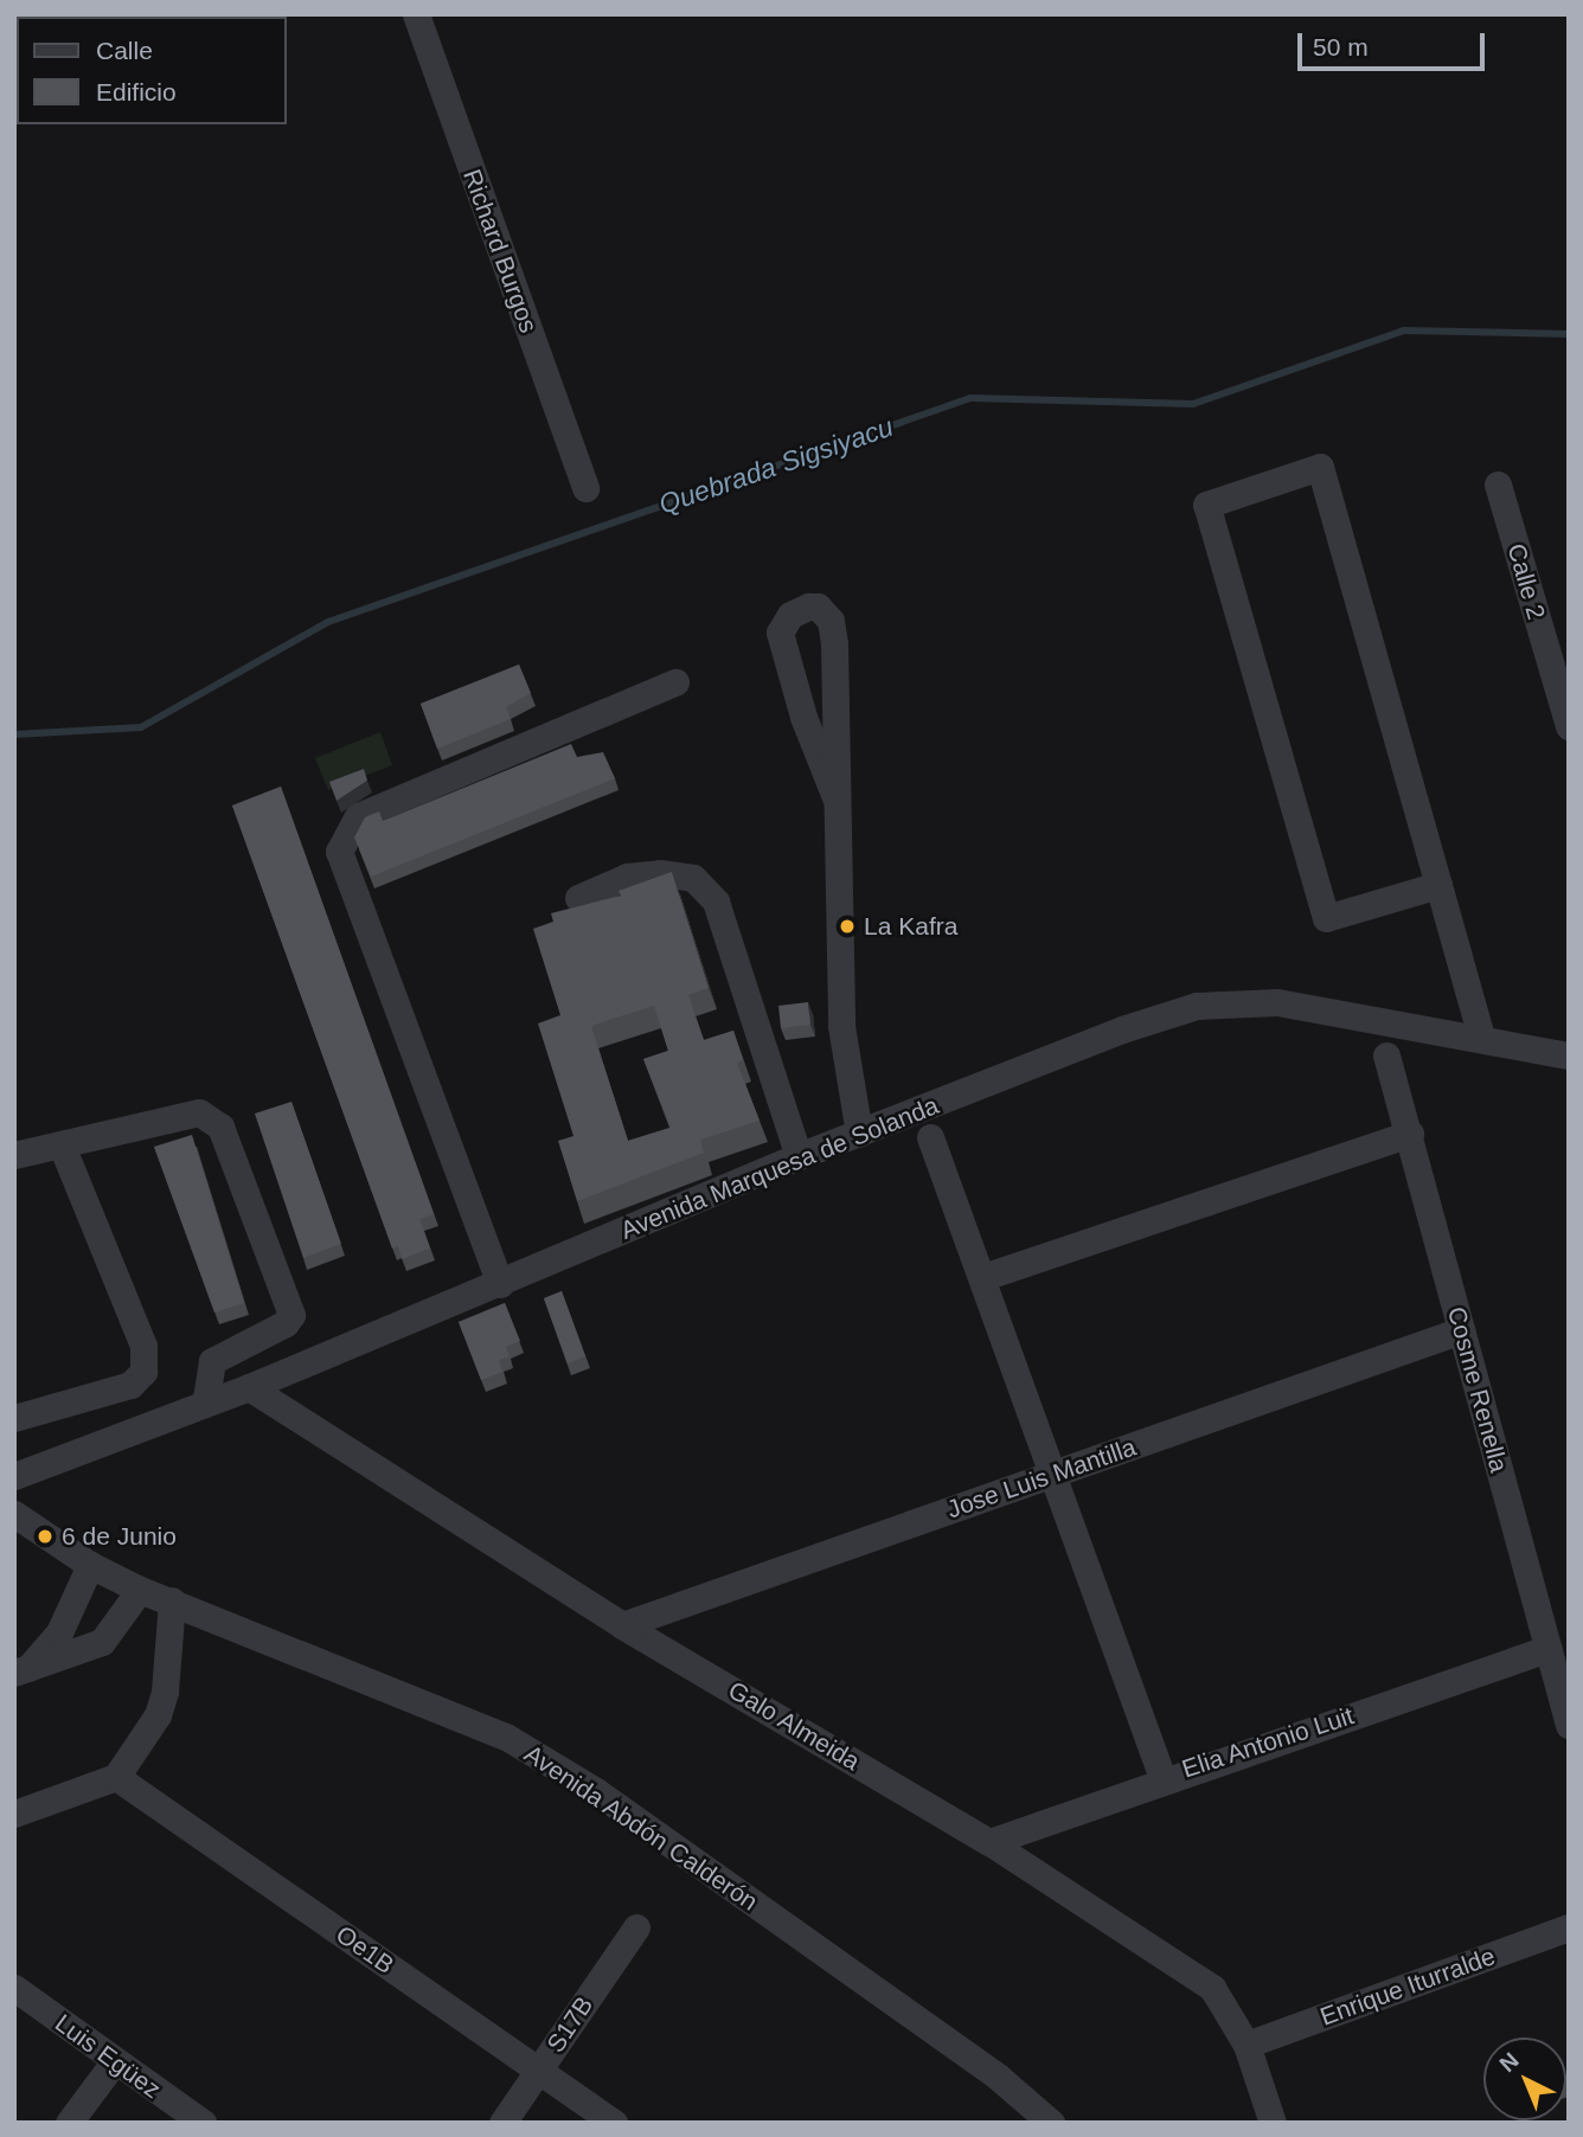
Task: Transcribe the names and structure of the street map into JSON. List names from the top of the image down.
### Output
{
  "streets": {
    "street": [
      "Richard Burgos",
      "Calle 2",
      "Avenida Marquesa de Solanda",
      "Cosme Renella",
      "Jose Luis Mantilla",
      "Galo Almeida",
      "Elia Antonio Luit",
      "Avenida Abdón Calderón",
      "Oe1B",
      "Enrique Iturralde",
      "S17B",
      "Luis Egüez"
    ]
  },
  "crossings": [
    ["Avenida Marquesa de Solanda", "Galo Almeida"],
    ["Cosme Renella", "Jose Luis Mantilla"],
    ["Cosme Renella", "Elia Antonio Luit"],
    ["Jose Luis Mantilla", "Galo Almeida"],
    ["Galo Almeida", "Elia Antonio Luit"],
    ["Galo Almeida", "Enrique Iturralde"],
    ["Oe1B", "S17B"]
  ],
  "water": ["Quebrada Sigsiyacu"],
  "places": ["La Kafra", "6 de Junio"],
  "legend": ["Calle", "Edificio"],
  "scale_bar": "50 m",
  "north": "top left"
}
